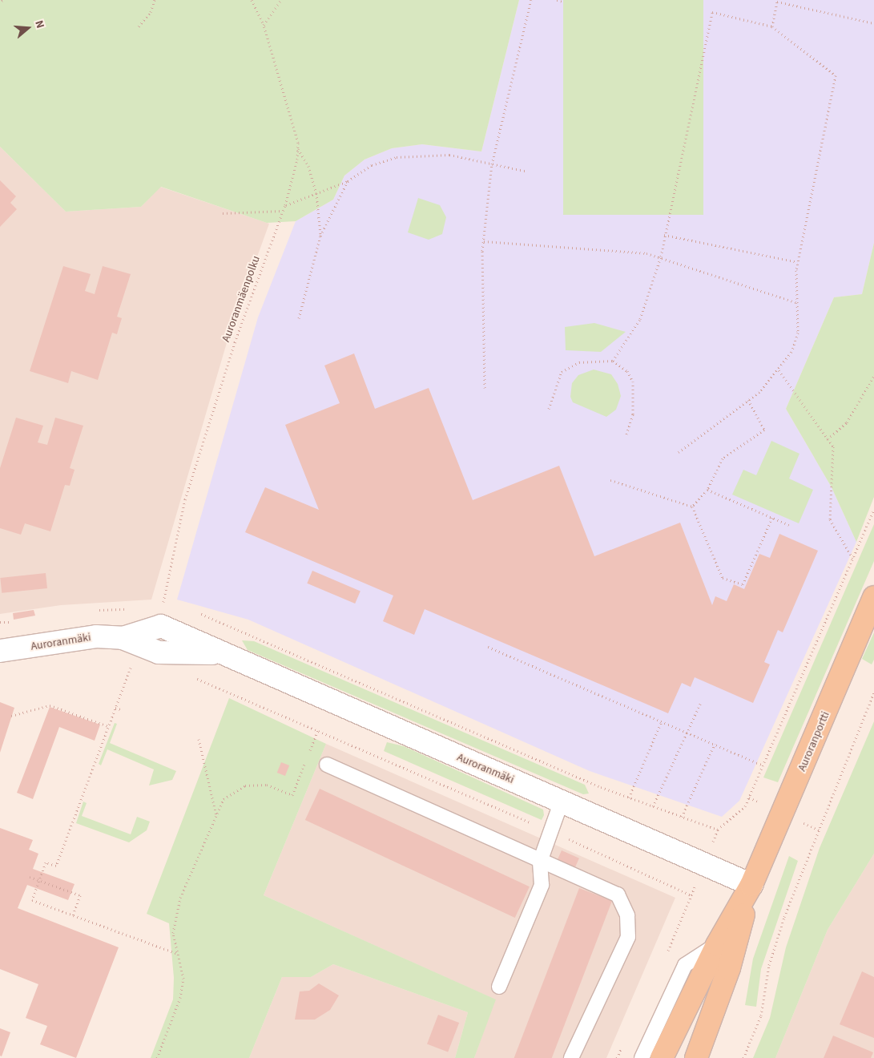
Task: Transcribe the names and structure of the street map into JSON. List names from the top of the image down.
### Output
{
  "streets": {
    "main road": ["Auroranmäki", "Auroranportti"],
    "path": ["Auroranmäenpolku"]
  },
  "crossings": [
    ["Auroranmäki", "Auroranportti"]
  ],
  "north": "right"
}
